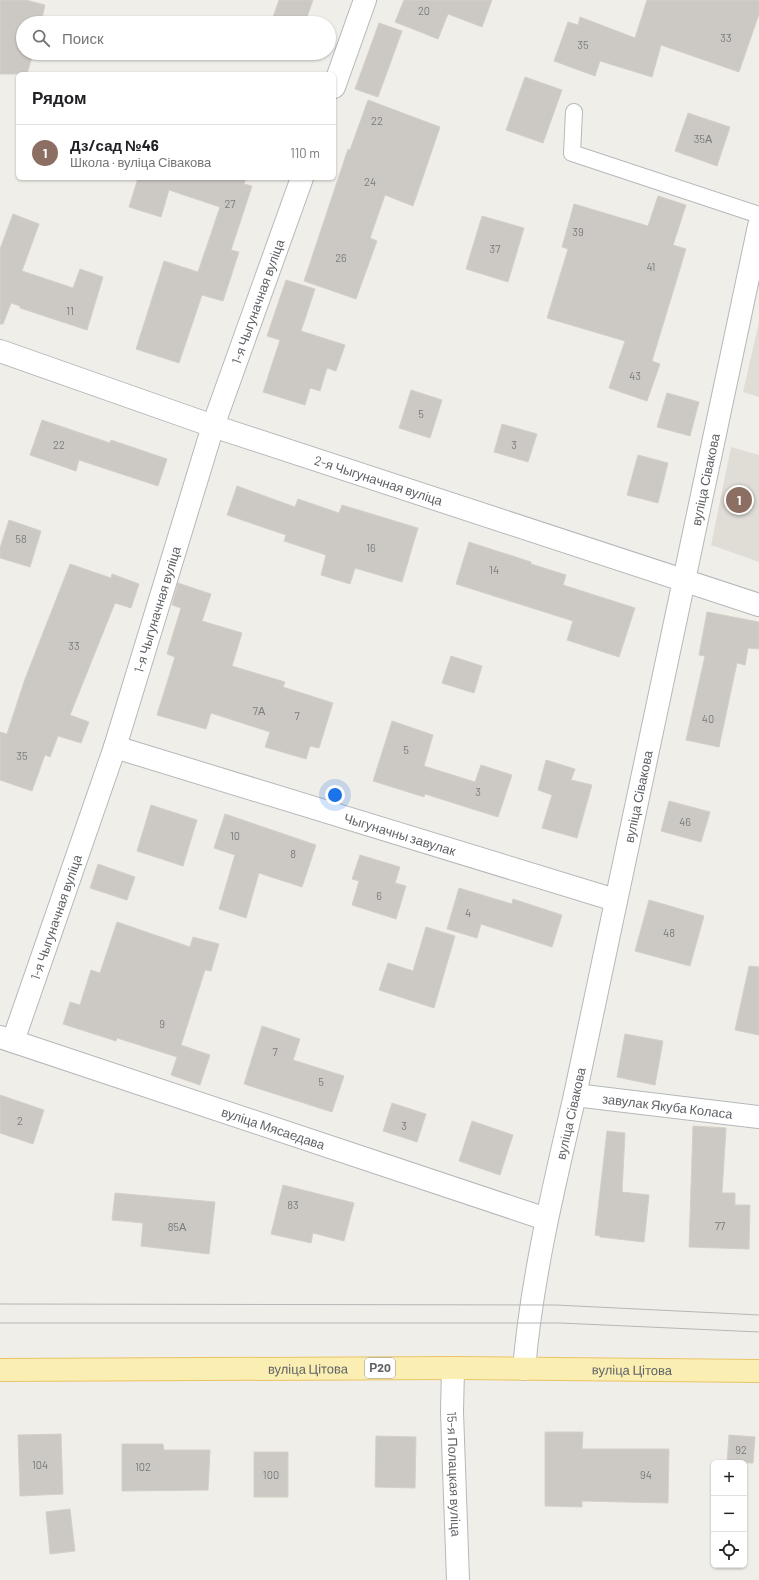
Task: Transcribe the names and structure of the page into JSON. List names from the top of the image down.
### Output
{
  "streets": {
    "main road": ["Р20", "вуліца Цітова"],
    "street": [
      "1-я Чыгуначная вуліца",
      "2-я Чыгуначная вуліца",
      "вуліца Сівакова",
      "Чыгуначны завулак",
      "завулак Якуба Коласа",
      "вуліца Мясаедава",
      "15-я Полацкая вуліца"
    ]
  },
  "crossings": [
    ["1-я Чыгуначная вуліца", "2-я Чыгуначная вуліца"],
    ["1-я Чыгуначная вуліца", "Чыгуначны завулак"],
    ["1-я Чыгуначная вуліца", "вуліца Мясаедава"],
    ["2-я Чыгуначная вуліца", "вуліца Сівакова"],
    ["вуліца Сівакова", "Чыгуначны завулак"],
    ["вуліца Сівакова", "завулак Якуба Коласа"],
    ["вуліца Сівакова", "вуліца Мясаедава"],
    ["вуліца Сівакова", "вуліца Цітова"],
    ["вуліца Цітова", "15-я Полацкая вуліца"]
  ],
  "house_numbers": [
    "20",
    "33",
    "35",
    "22",
    "35А",
    "24",
    "27",
    "39",
    "37",
    "26",
    "41",
    "11",
    "43",
    "5",
    "22",
    "3",
    "58",
    "16",
    "14",
    "33",
    "7А",
    "7",
    "40",
    "5",
    "35",
    "3",
    "46",
    "10",
    "8",
    "6",
    "4",
    "48",
    "9",
    "7",
    "5",
    "2",
    "3",
    "83",
    "77",
    "85А",
    "92",
    "104",
    "102",
    "100",
    "94"
  ],
  "page": {
    "search": "Поиск",
    "heading": "Рядом",
    "list": [
      {
        "mark": "1",
        "name": "Дз/сад №46",
        "note": "Школа · вуліца Сівакова",
        "value": "110 m"
      }
    ],
    "pins": "1",
    "map_buttons": ["+", "−"]
  }
}
